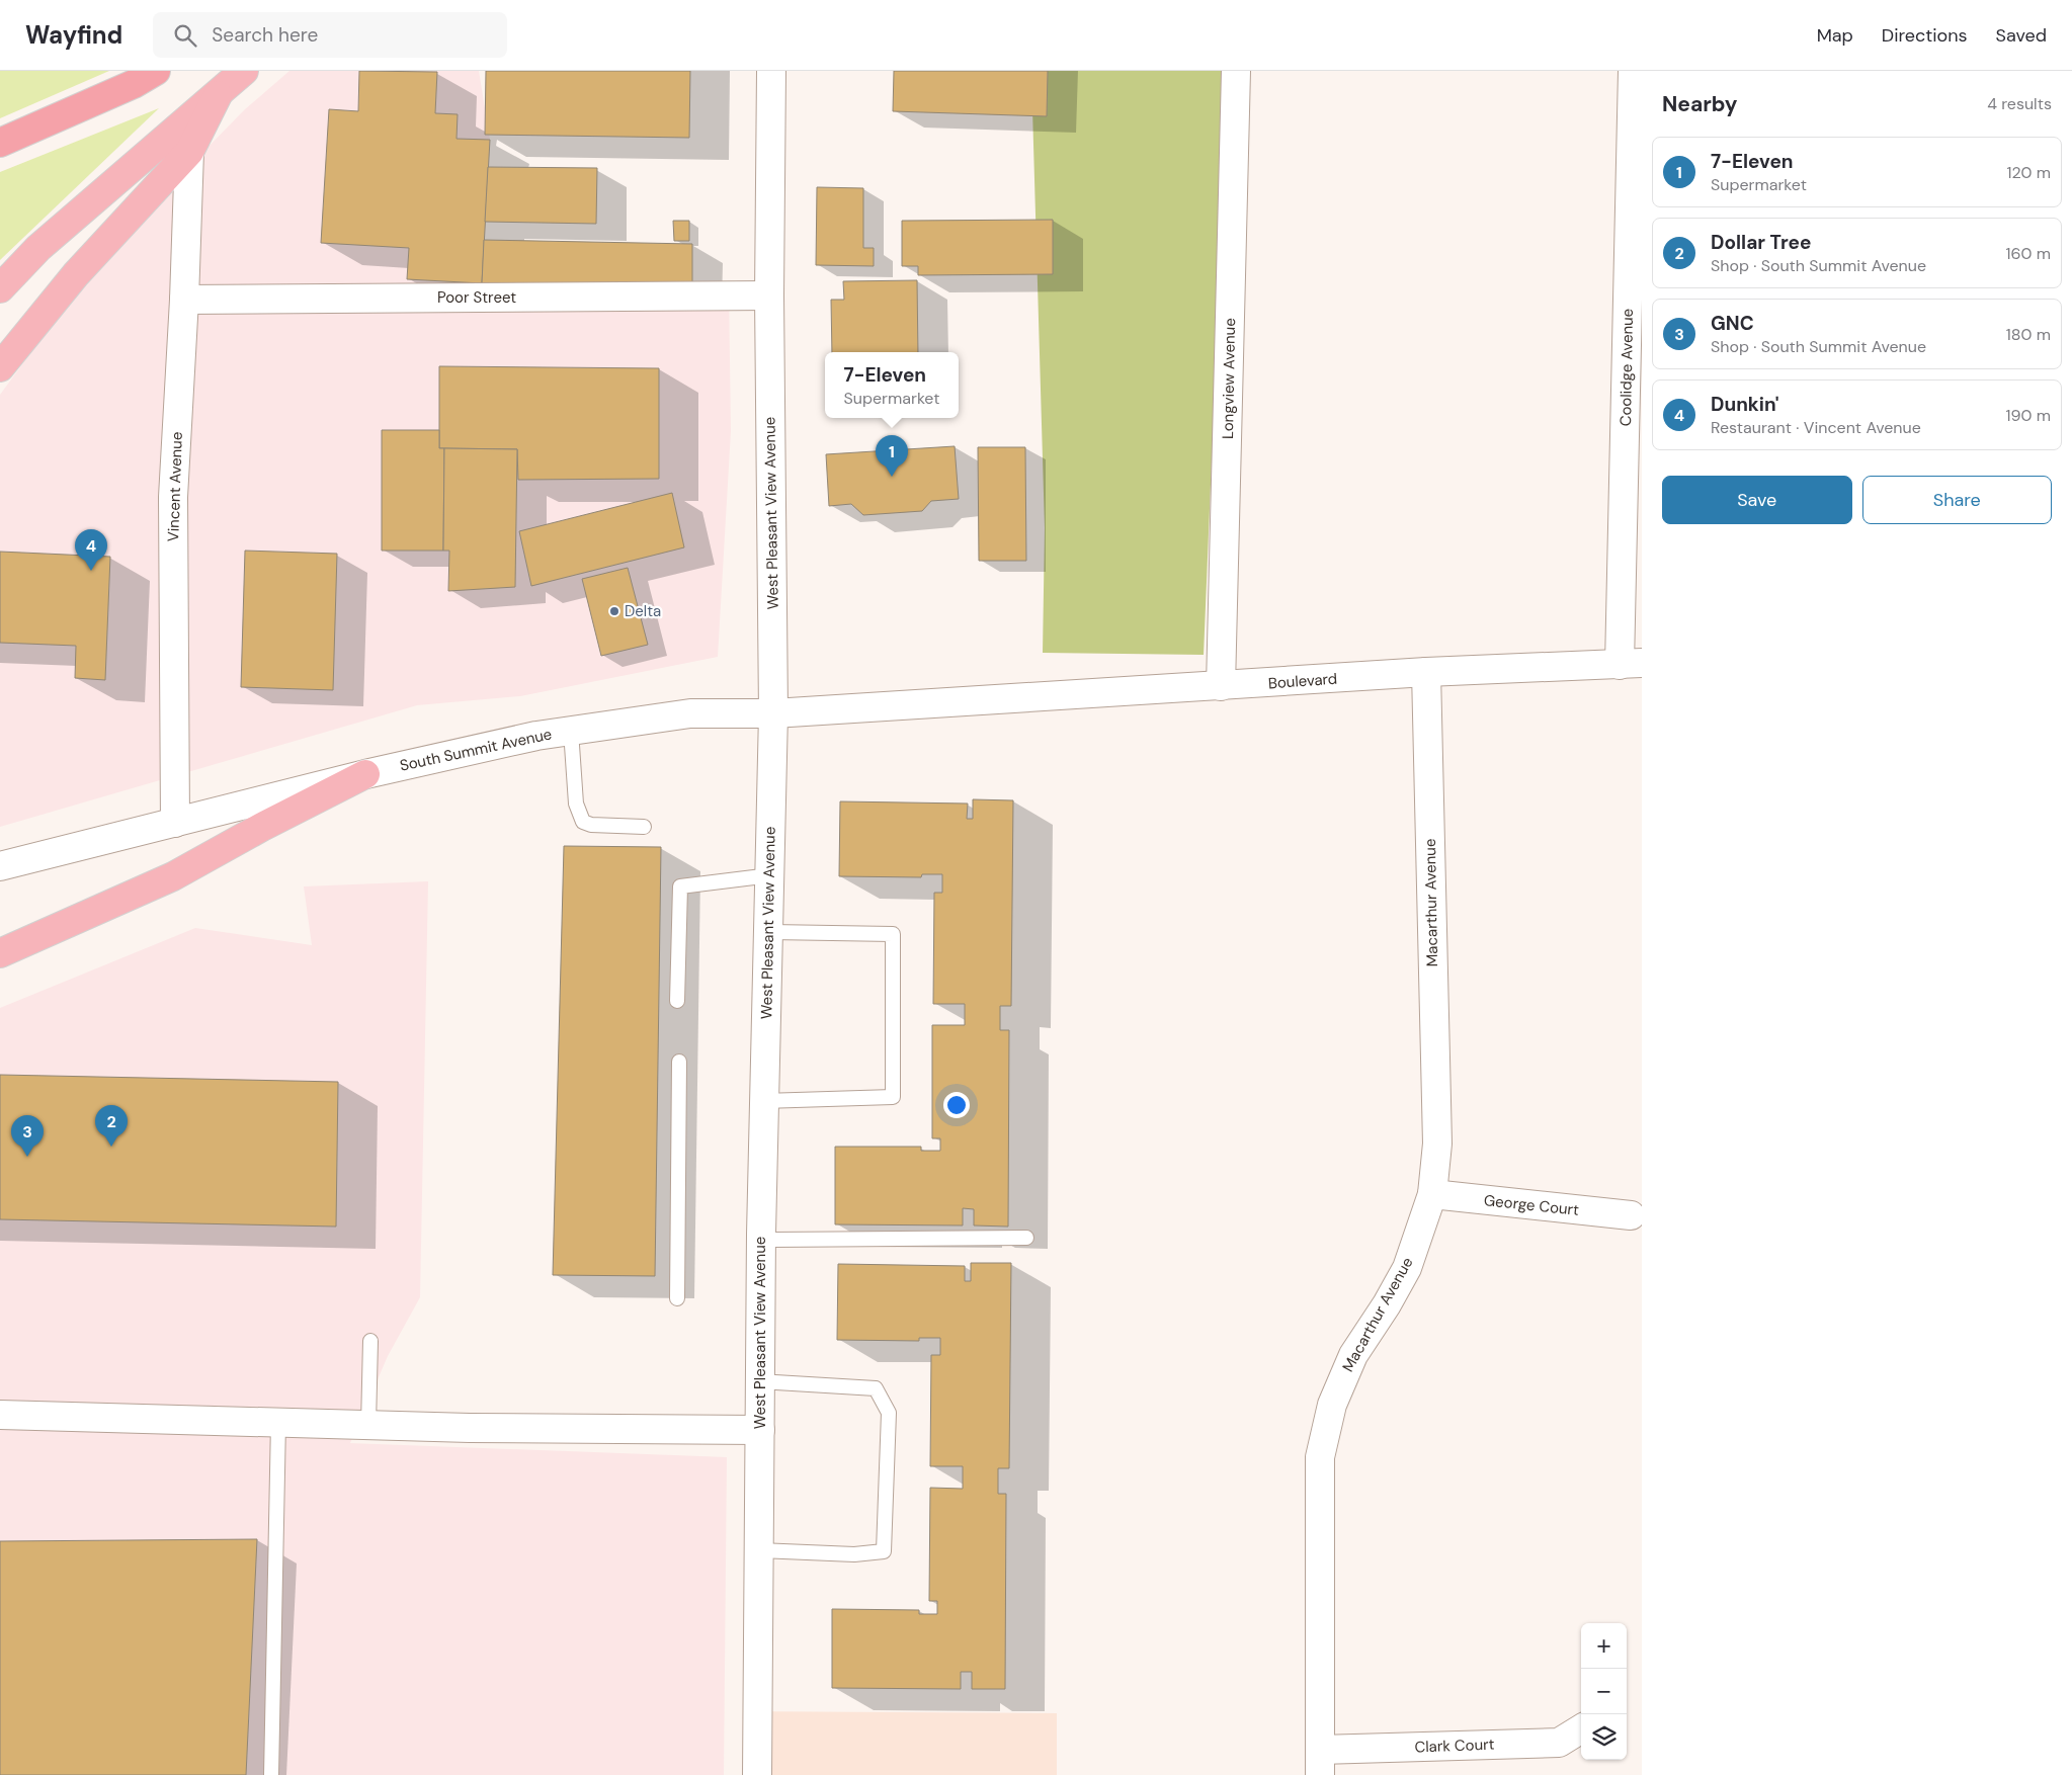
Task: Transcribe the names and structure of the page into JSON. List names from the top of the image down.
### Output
{
  "streets": {
    "street": [
      "Poor Street",
      "Coolidge Avenue",
      "Longview Avenue",
      "Vincent Avenue",
      "West Pleasant View Avenue",
      "Boulevard",
      "South Summit Avenue",
      "Macarthur Avenue",
      "George Court",
      "Clark Court"
    ]
  },
  "crossings": [
    ["Poor Street", "Vincent Avenue"],
    ["Poor Street", "West Pleasant View Avenue"],
    ["Coolidge Avenue", "Boulevard"],
    ["Longview Avenue", "Boulevard"],
    ["Vincent Avenue", "South Summit Avenue"],
    ["West Pleasant View Avenue", "South Summit Avenue"],
    ["Boulevard", "South Summit Avenue"],
    ["Boulevard", "Macarthur Avenue"],
    ["Macarthur Avenue", "George Court"],
    ["Macarthur Avenue", "Clark Court"]
  ],
  "places": ["Delta"],
  "page": {
    "header": "Wayfind",
    "search": "Search here",
    "nav": ["Map", "Directions", "Saved"],
    "heading": ["Nearby", "4 results"],
    "list": [
      {
        "mark": "1",
        "name": "7-Eleven",
        "note": "Supermarket",
        "value": "120 m"
      },
      {
        "mark": "2",
        "name": "Dollar Tree",
        "note": "Shop · South Summit Avenue",
        "value": "160 m"
      },
      {
        "mark": "3",
        "name": "GNC",
        "note": "Shop · South Summit Avenue",
        "value": "180 m"
      },
      {
        "mark": "4",
        "name": "Dunkin'",
        "note": "Restaurant · Vincent Avenue",
        "value": "190 m"
      }
    ],
    "popup": ["7-Eleven", "Supermarket"],
    "pins": [
      "1",
      "4",
      "2",
      "3"
    ],
    "buttons": ["Save", "Share"],
    "map_buttons": ["+", "−"]
  }
}
